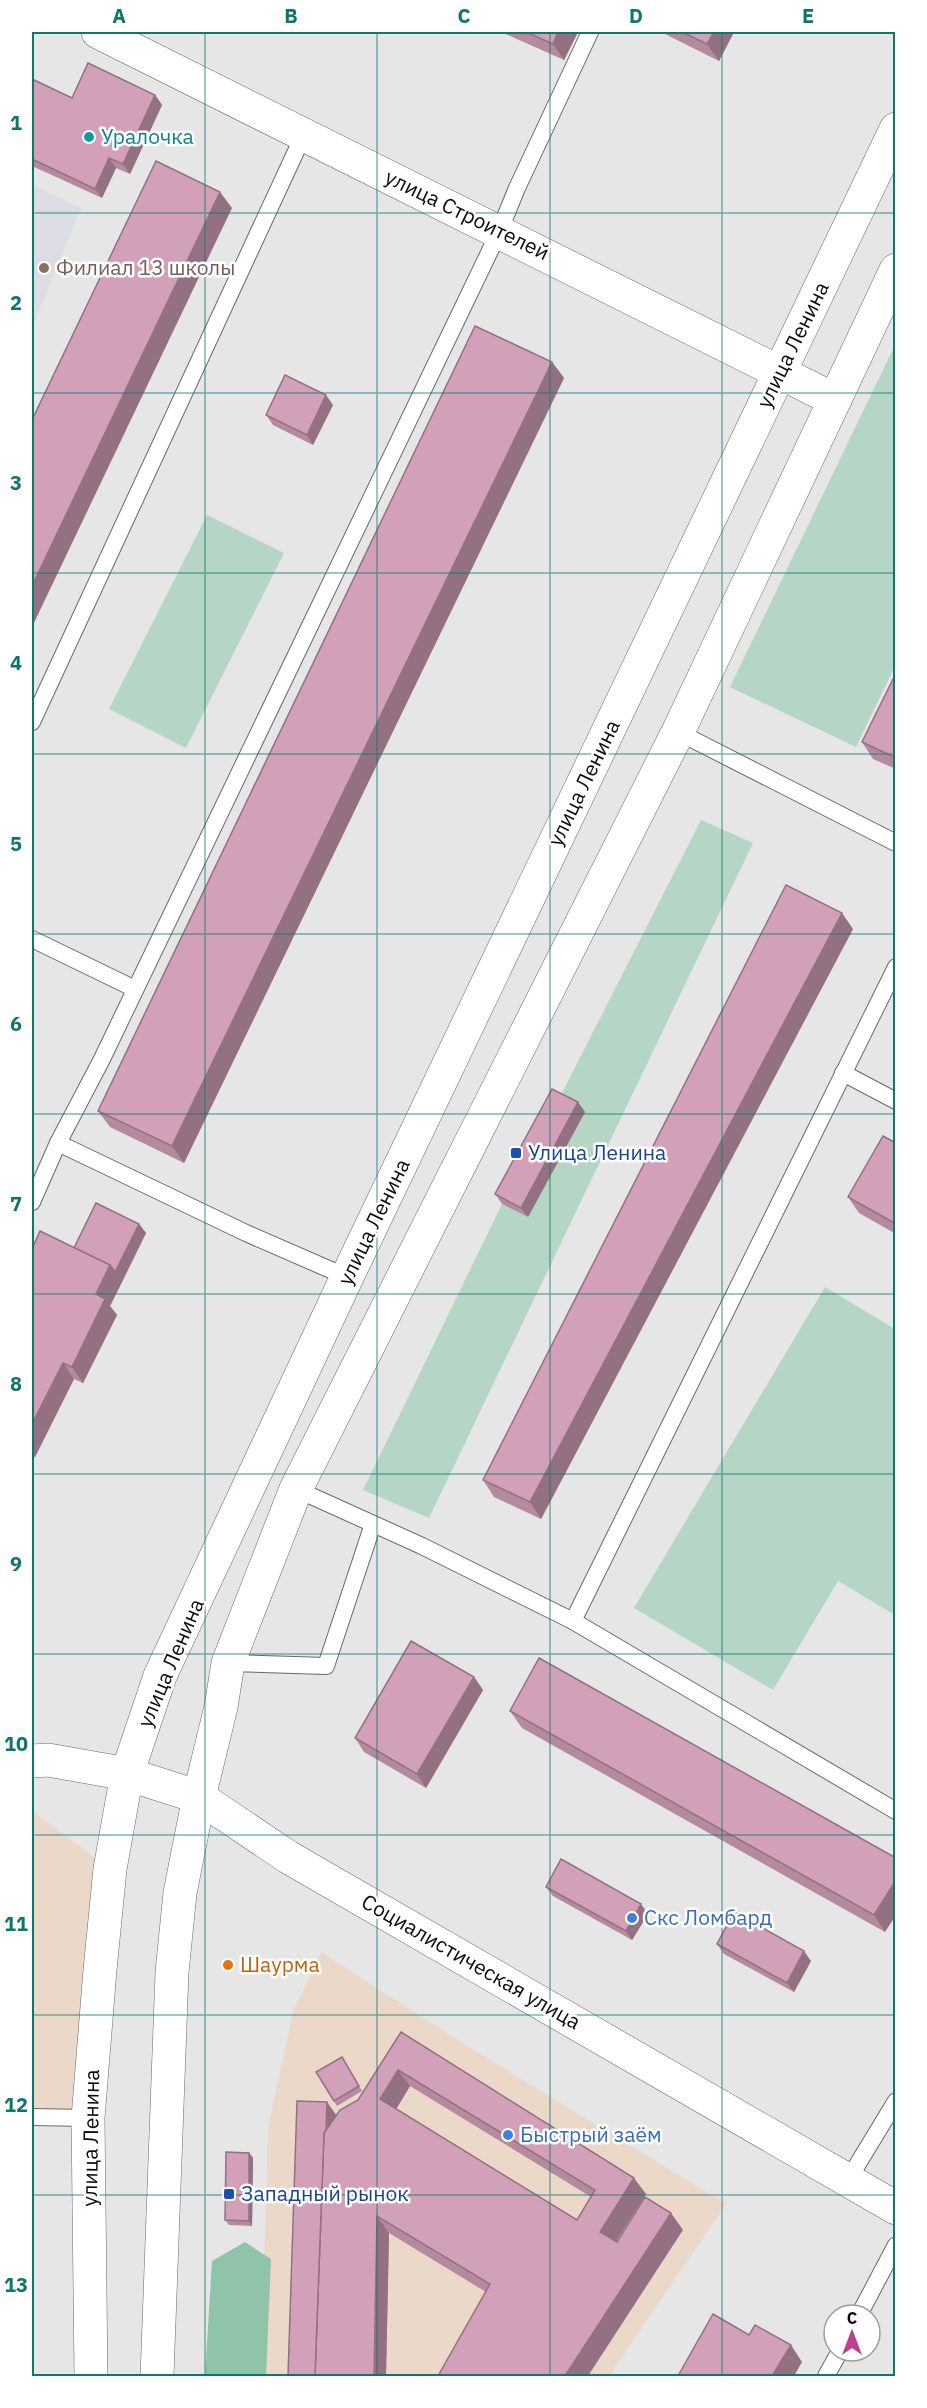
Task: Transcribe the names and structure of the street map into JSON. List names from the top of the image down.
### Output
{
  "streets": {
    "main road": ["улица Строителей", "улица Ленина", "Социалистическая улица"]
  },
  "crossings": [
    ["улица Строителей", "улица Ленина"],
    ["улица Ленина", "Социалистическая улица"]
  ],
  "places": {
    "other": [
      "Уралочка",
      "Филиал 13 школы",
      "Скс Ломбард",
      "Шаурма",
      "Быстрый заём"
    ],
    "transit": ["Улица Ленина", "Западный рынок"]
  },
  "north": "top",
  "grid": {
    "columns": [
      "A",
      "B",
      "C",
      "D",
      "E"
    ],
    "rows": [
      "1",
      "2",
      "3",
      "4",
      "5",
      "6",
      "7",
      "8",
      "9",
      "10",
      "11",
      "12",
      "13"
    ]
  }
}
